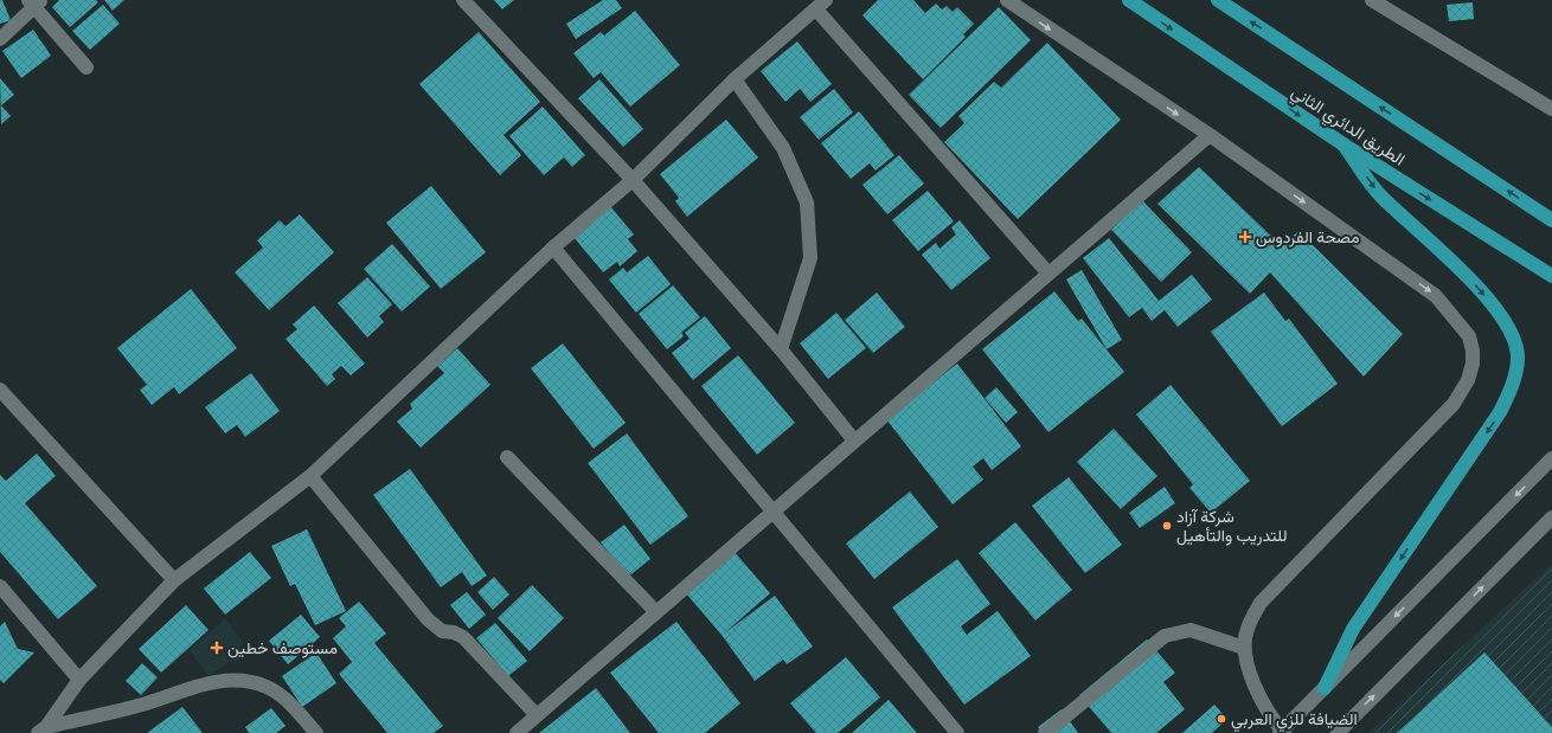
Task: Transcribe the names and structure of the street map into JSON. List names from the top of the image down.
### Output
{
  "streets": {
    "highway": ["الطريق الدائري الثاني"]
  },
  "places": {
    "health": ["مصحة الفردوس", "مستوصف خطين"],
    "other": ["شركة آزاد للتدريب والتأهيل", "الضيافة للزي العربي"]
  }
}
